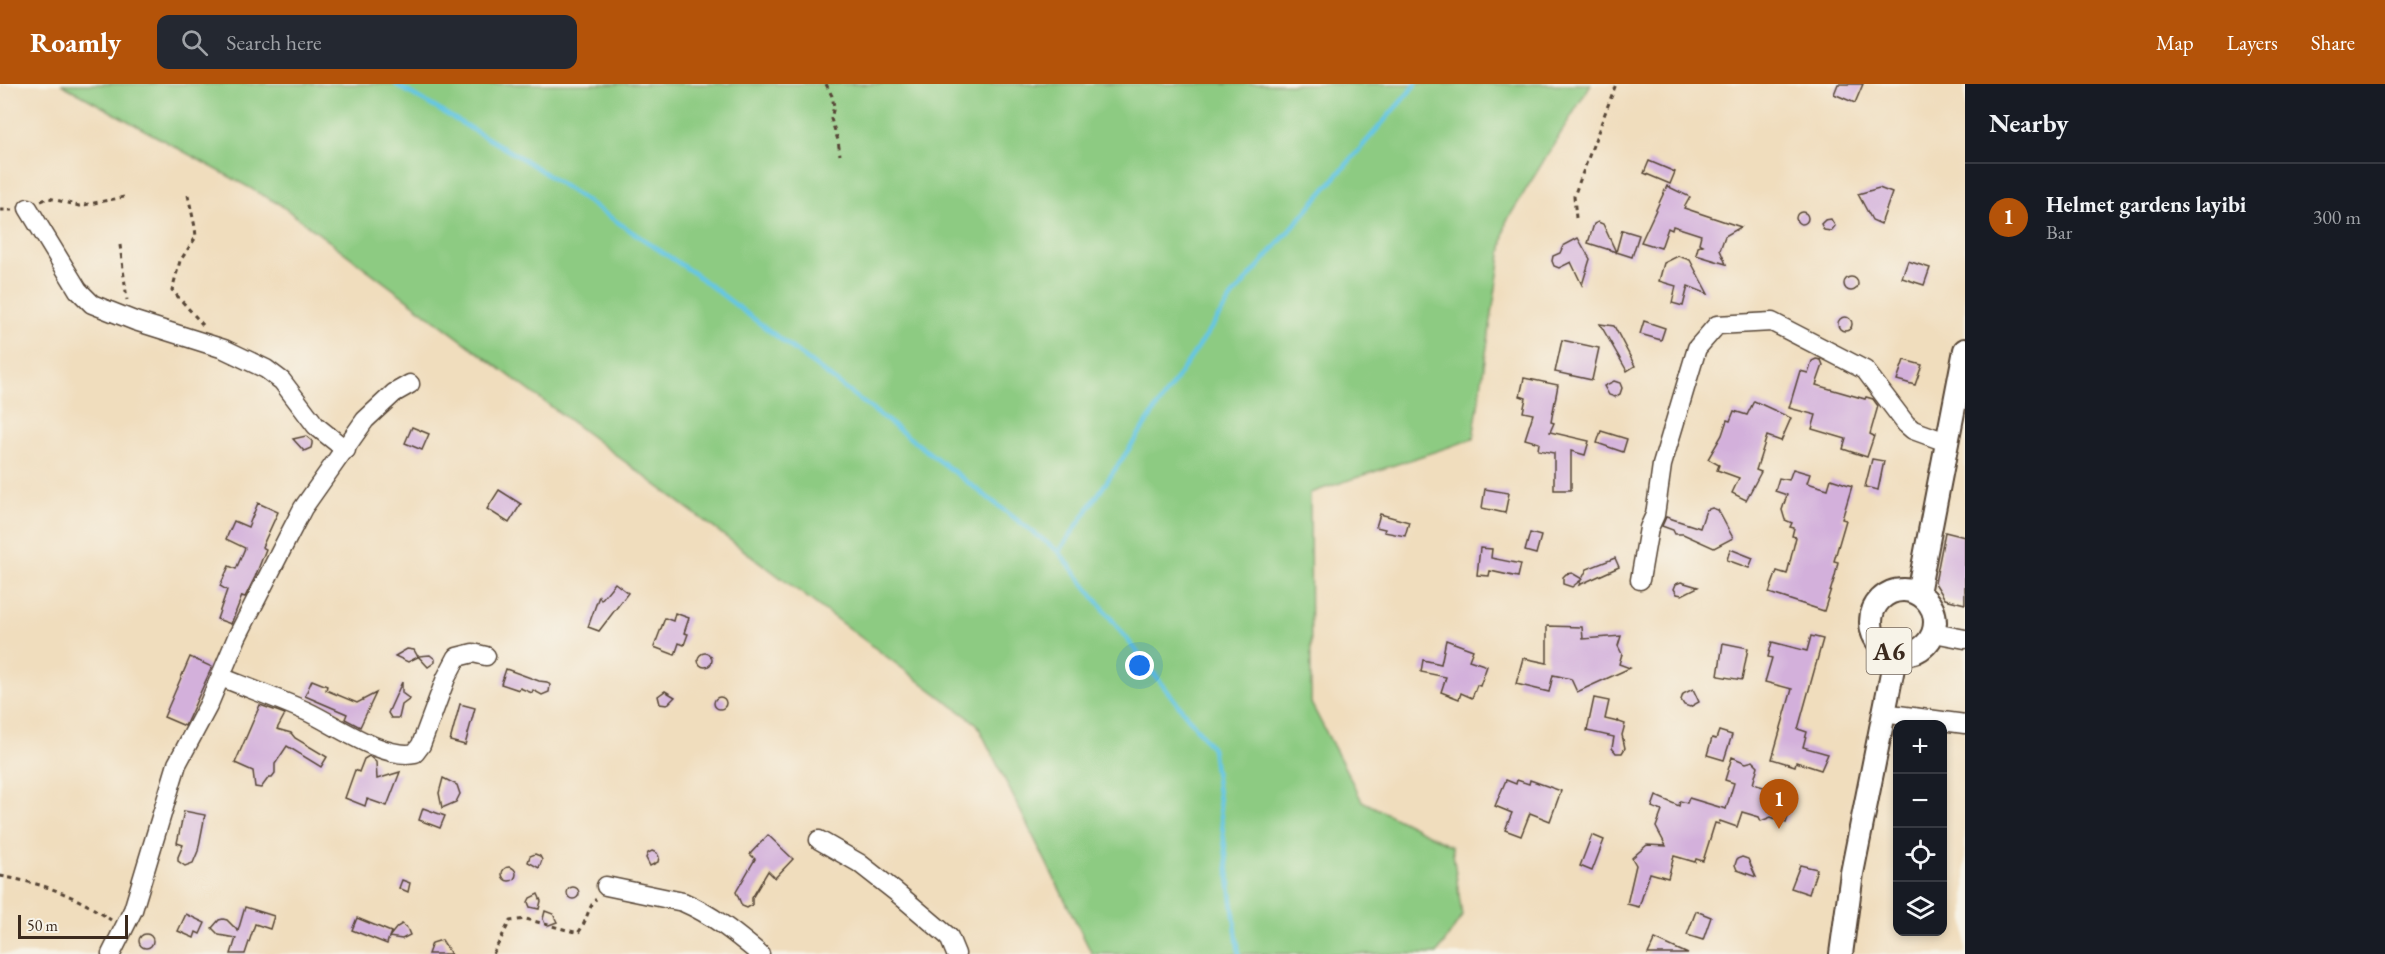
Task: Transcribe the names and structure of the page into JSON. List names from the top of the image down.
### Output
{
  "streets": {
    "main road": ["A6"]
  },
  "scale_bar": "50 m",
  "page": {
    "header": "Roamly",
    "search": "Search here",
    "nav": ["Map", "Layers", "Share"],
    "heading": "Nearby",
    "list": [
      {
        "mark": "1",
        "name": "Helmet gardens layibi",
        "note": "Bar",
        "value": "300 m"
      }
    ],
    "map_buttons": ["+", "−"],
    "pins": "1",
    "scale": "50 m"
  }
}
